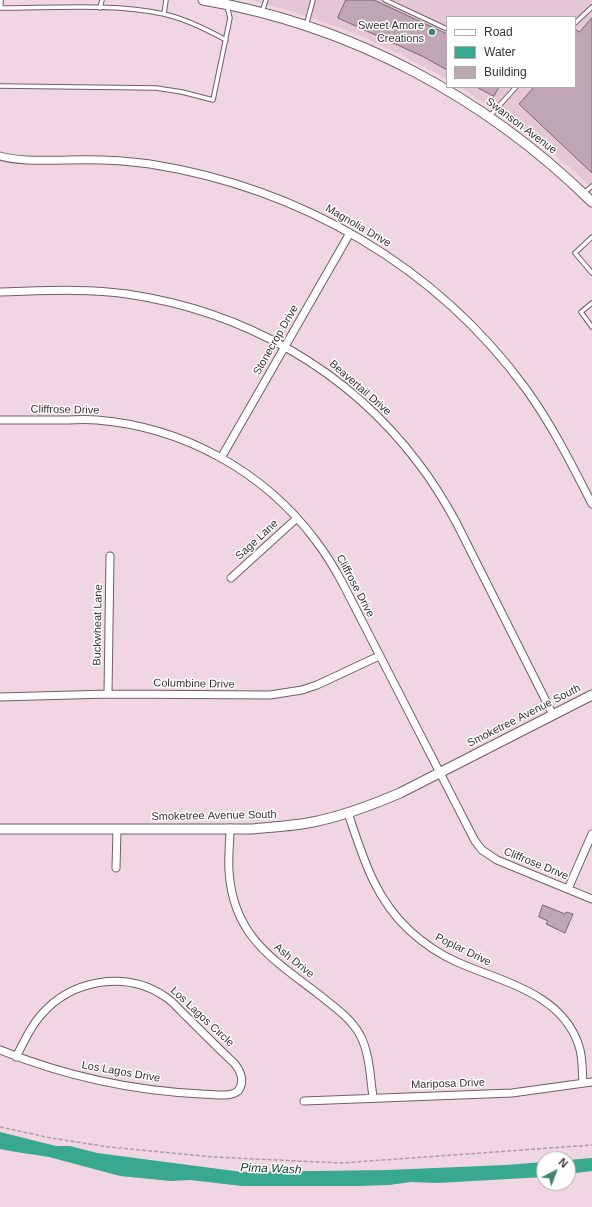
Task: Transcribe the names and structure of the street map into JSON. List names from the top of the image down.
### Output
{
  "streets": {
    "street": [
      "Swanson Avenue",
      "Magnolia Drive",
      "Stonecrop Drive",
      "Beavertail Drive",
      "Cliffrose Drive",
      "Sage Lane",
      "Buckwheat Lane",
      "Columbine Drive",
      "Smoketree Avenue South",
      "Poplar Drive",
      "Ash Drive",
      "Los Lagos Circle",
      "Los Lagos Drive",
      "Mariposa Drive"
    ]
  },
  "crossings": [
    ["Magnolia Drive", "Stonecrop Drive"],
    ["Stonecrop Drive", "Beavertail Drive"],
    ["Stonecrop Drive", "Cliffrose Drive"],
    ["Beavertail Drive", "Smoketree Avenue South"],
    ["Cliffrose Drive", "Sage Lane"],
    ["Cliffrose Drive", "Columbine Drive"],
    ["Cliffrose Drive", "Smoketree Avenue South"],
    ["Buckwheat Lane", "Columbine Drive"],
    ["Smoketree Avenue South", "Poplar Drive"],
    ["Smoketree Avenue South", "Ash Drive"],
    ["Poplar Drive", "Mariposa Drive"],
    ["Ash Drive", "Mariposa Drive"],
    ["Los Lagos Circle", "Los Lagos Drive"]
  ],
  "water": ["Pima Wash"],
  "places": ["Sweet Amore Creations"],
  "legend": ["Road", "Water", "Building"],
  "north": "top right"
}
